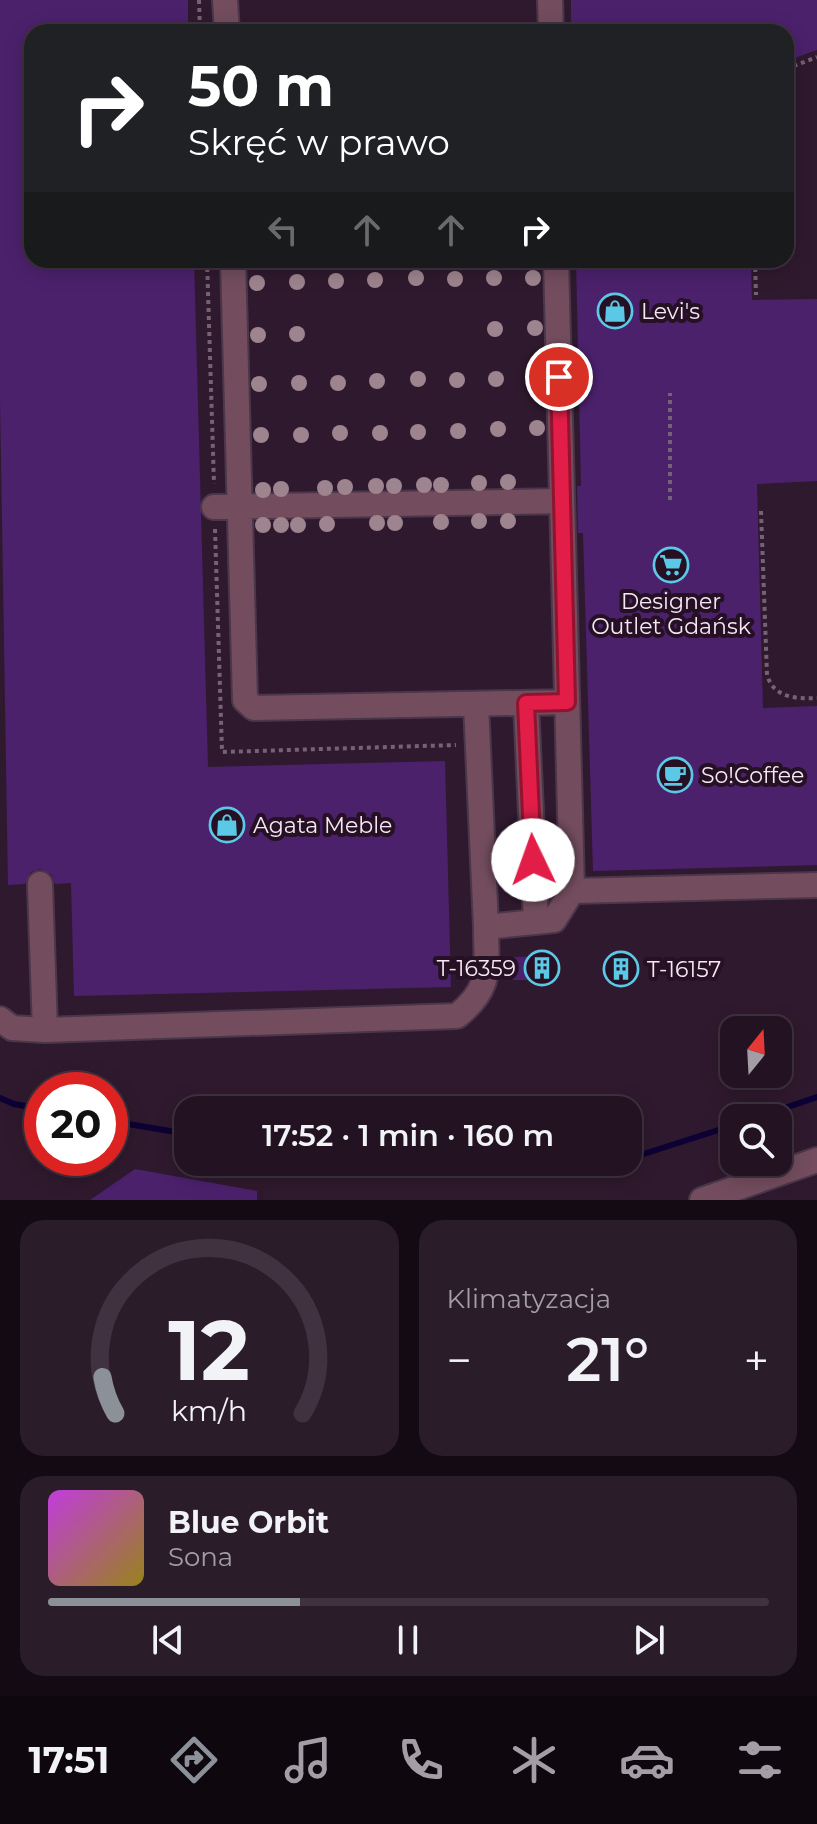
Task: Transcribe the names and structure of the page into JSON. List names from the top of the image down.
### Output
{
  "places": {
    "shop": ["Levi's", "Agata Meble"],
    "supermarket": ["Designer Outlet Gdańsk"],
    "cafe": ["So!Coffee"],
    "building": ["T-16359", "T-16157"]
  },
  "north": "top",
  "page": {
    "turn": ["50 m", "Skręć w prawo"],
    "limit": "20",
    "trip": "17:52 · 1 min · 160 m",
    "tile": "Klimatyzacja",
    "heat": ["−", "21°", "+"],
    "song": ["Blue Orbit", "Sona"],
    "tabs": "17:51",
    "gauge": ["12", "km/h"]
  }
}
